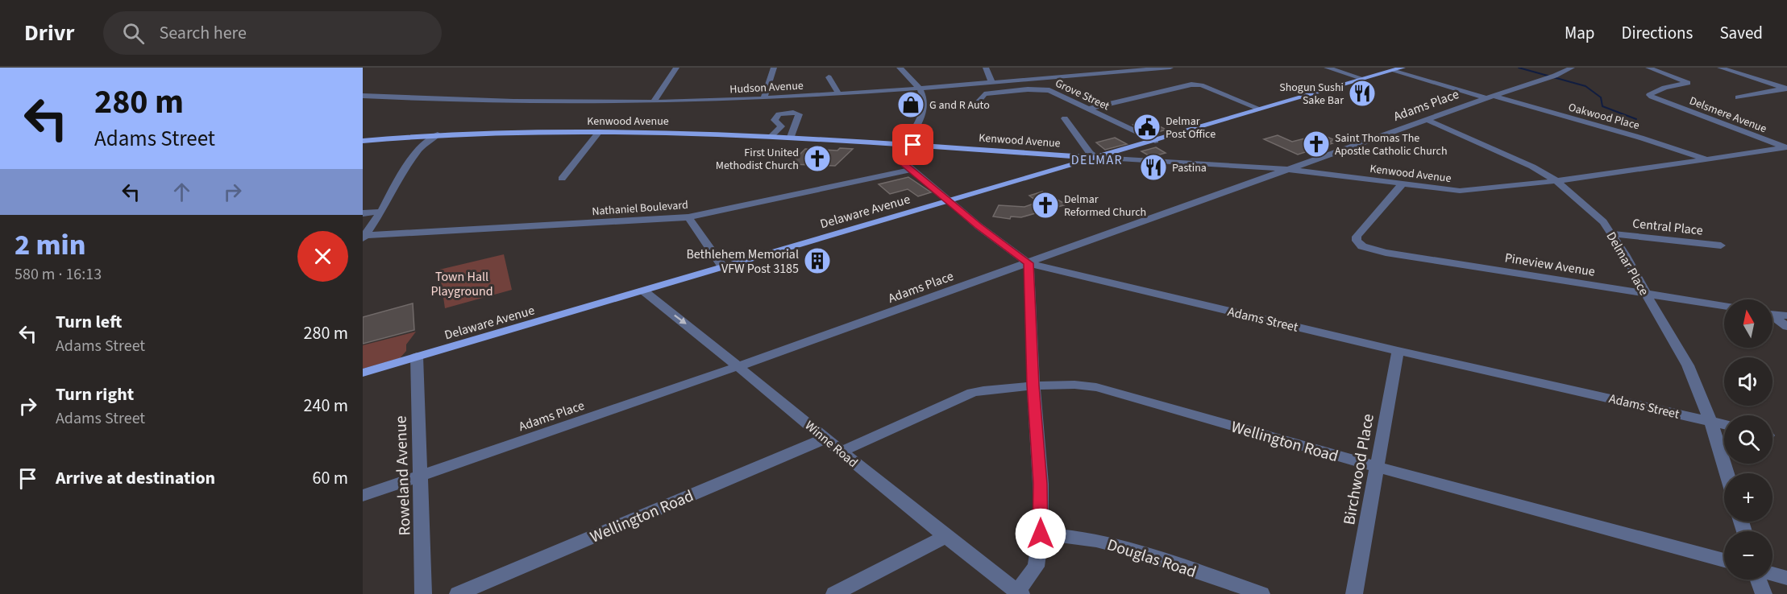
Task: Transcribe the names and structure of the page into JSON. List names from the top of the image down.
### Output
{
  "streets": {
    "main road": ["Kenwood Avenue", "Delaware Avenue"],
    "street": [
      "Hudson Avenue",
      "Grove Street",
      "Adams Place",
      "Delsmere Avenue",
      "Oakwood Place",
      "Nathaniel Boulevard",
      "Central Place",
      "Delmar Place",
      "Pineview Avenue",
      "Adams Street",
      "Wellington Road",
      "Winne Road",
      "Birchwood Place",
      "Roweland Avenue",
      "Douglas Road"
    ]
  },
  "crossings": [
    ["Grove Street", "Delaware Avenue"],
    ["Adams Place", "Oakwood Place"],
    ["Adams Place", "Kenwood Avenue"],
    ["Adams Place", "Delmar Place"],
    ["Adams Place", "Adams Street"],
    ["Adams Place", "Winne Road"],
    ["Adams Place", "Roweland Avenue"],
    ["Delsmere Avenue", "Kenwood Avenue"],
    ["Oakwood Place", "Kenwood Avenue"],
    ["Oakwood Place", "Delaware Avenue"],
    ["Kenwood Avenue", "Delaware Avenue"],
    ["Kenwood Avenue", "Delmar Place"],
    ["Kenwood Avenue", "Pineview Avenue"],
    ["Kenwood Avenue", "Adams Street"],
    ["Nathaniel Boulevard", "Adams Street"],
    ["Delaware Avenue", "Adams Street"],
    ["Delaware Avenue", "Winne Road"],
    ["Delaware Avenue", "Roweland Avenue"],
    ["Central Place", "Delmar Place"],
    ["Delmar Place", "Pineview Avenue"],
    ["Delmar Place", "Adams Street"],
    ["Adams Street", "Birchwood Place"],
    ["Wellington Road", "Winne Road"],
    ["Wellington Road", "Birchwood Place"]
  ],
  "districts": ["DELMAR"],
  "parks": ["Town Hall Playground"],
  "places": {
    "restaurant": ["Shogun Sushi Sake Bar", "Pastina"],
    "shop": ["G and R Auto"],
    "public building": ["Delmar Post Office"],
    "church": ["Saint Thomas The Apostle Catholic Church", "First United Methodist Church", "Delmar Reformed Church"],
    "building": ["Bethlehem Memorial VFW Post 3185"]
  },
  "north": "top",
  "page": {
    "header": "Drivr",
    "search": "Search here",
    "nav": ["Map", "Directions", "Saved"],
    "turn": ["280 m", "Adams Street"],
    "heading": ["2 min", "580 m · 16:13"],
    "list": [
      {
        "name": "Turn left",
        "note": "Adams Street",
        "value": "280 m"
      },
      {
        "name": "Turn right",
        "note": "Adams Street",
        "value": "240 m"
      },
      {
        "name": "Arrive at destination",
        "value": "60 m"
      }
    ],
    "map_buttons": ["+", "−"]
  }
}
